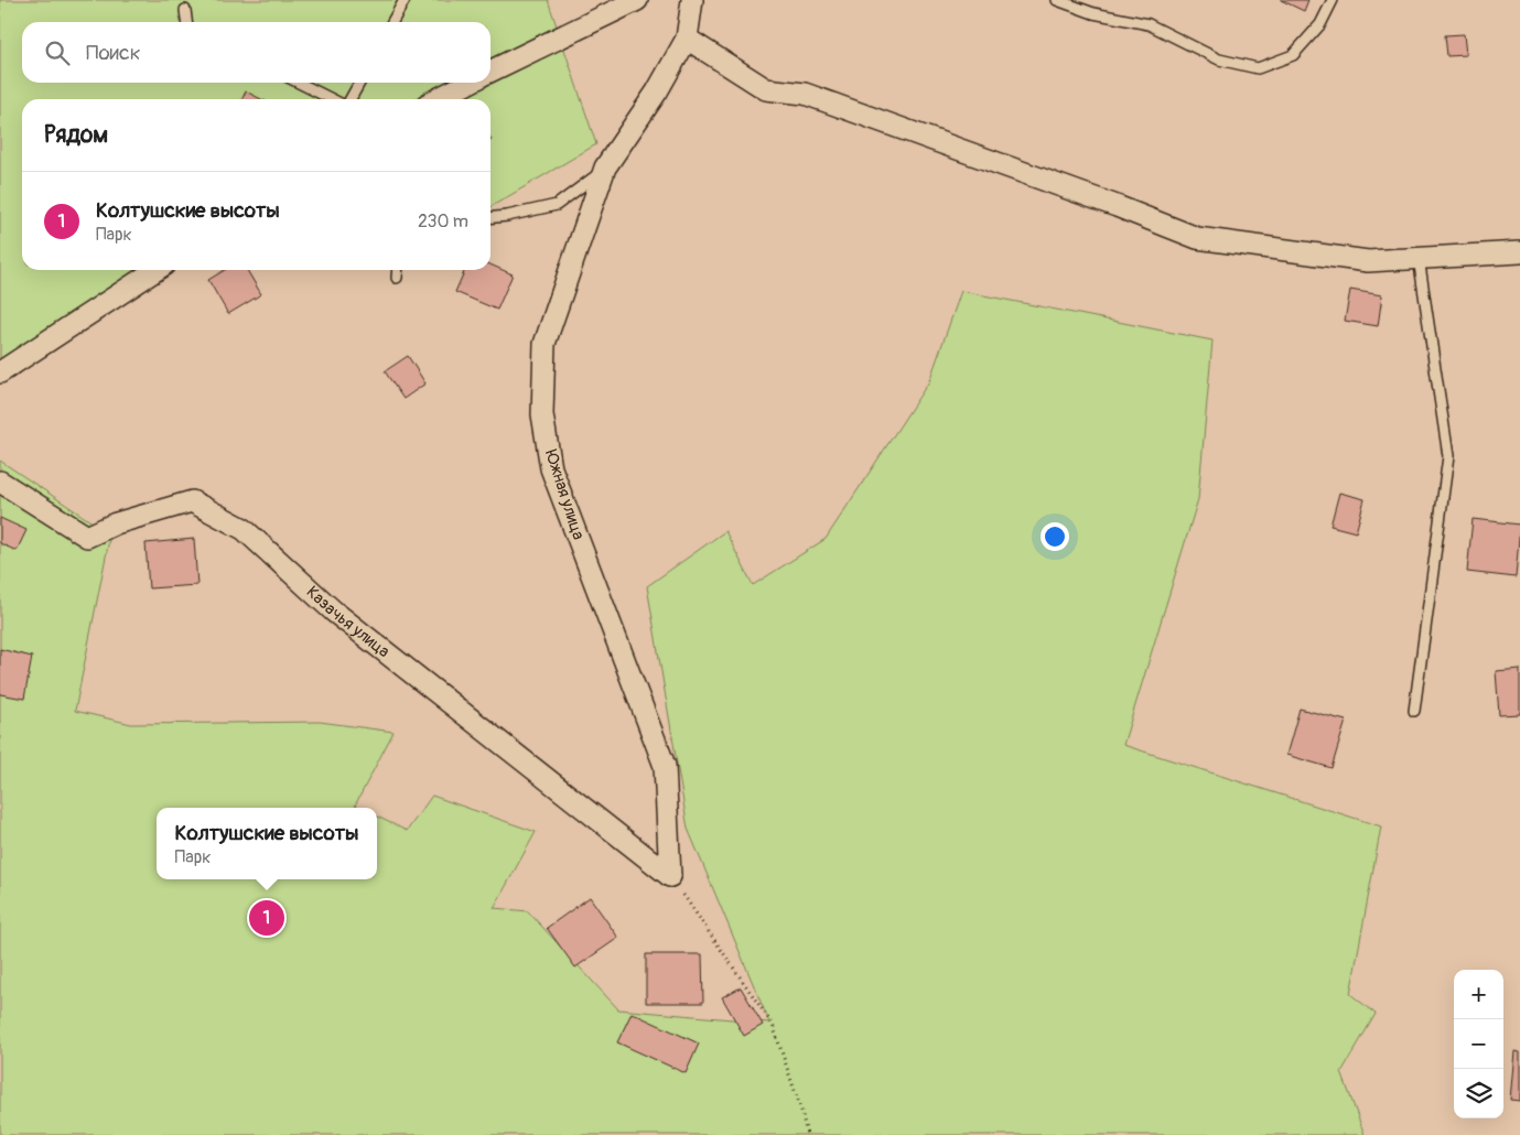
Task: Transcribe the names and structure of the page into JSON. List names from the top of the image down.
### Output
{
  "streets": {
    "street": ["Южная улица", "Казачья улица"]
  },
  "crossings": [
    ["Южная улица", "Казачья улица"]
  ],
  "page": {
    "search": "Поиск",
    "heading": "Рядом",
    "list": [
      {
        "mark": "1",
        "name": "Колтушские высоты",
        "note": "Парк",
        "value": "230 m"
      }
    ],
    "popup": ["Колтушские высоты", "Парк"],
    "pins": "1",
    "map_buttons": ["+", "−"]
  }
}
